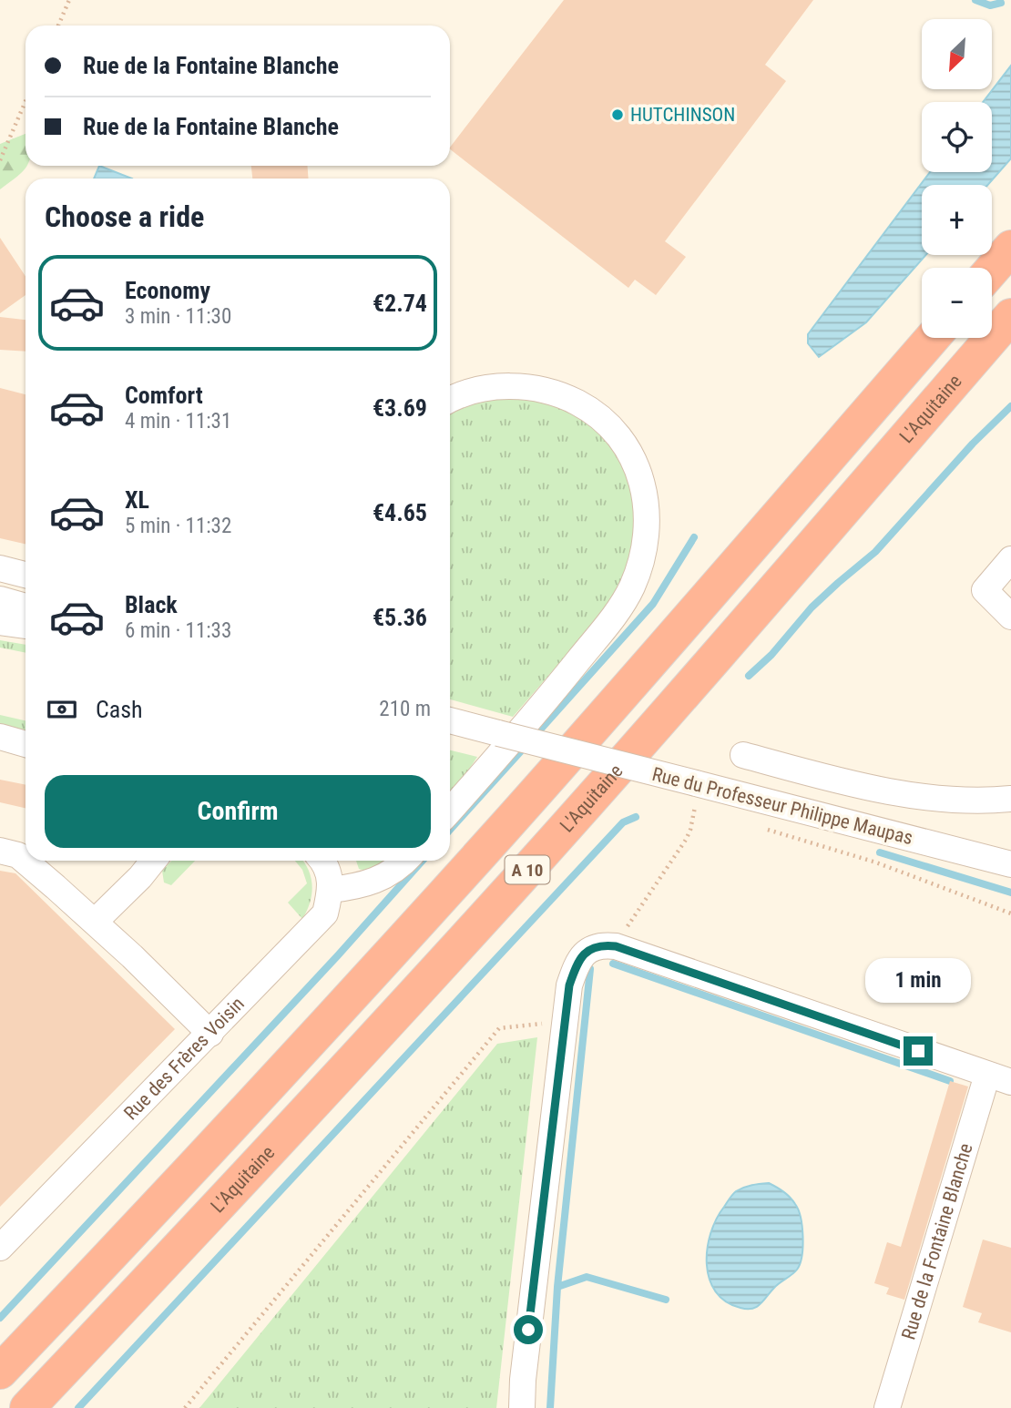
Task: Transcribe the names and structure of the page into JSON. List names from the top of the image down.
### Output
{
  "streets": {
    "highway": ["L'Aquitaine", "A 10"],
    "street": ["Rue du Professeur Philippe Maupas", "Rue des Frères Voisin", "Rue de la Fontaine Blanche"]
  },
  "places": ["HUTCHINSON"],
  "north": "bottom left",
  "page": {
    "map_buttons": ["+", "−"],
    "banner": ["Rue de la Fontaine Blanche", "Rue de la Fontaine Blanche"],
    "heading": "Choose a ride",
    "list": [
      {
        "name": "Economy",
        "note": "3 min · 11:30",
        "value": "€2.74"
      },
      {
        "name": "Comfort",
        "note": "4 min · 11:31",
        "value": "€3.69"
      },
      {
        "name": "XL",
        "note": "5 min · 11:32",
        "value": "€4.65"
      },
      {
        "name": "Black",
        "note": "6 min · 11:33",
        "value": "€5.36"
      }
    ],
    "pay": ["Cash", "210 m"],
    "buttons": "Confirm",
    "bubble": "1 min"
  }
}
